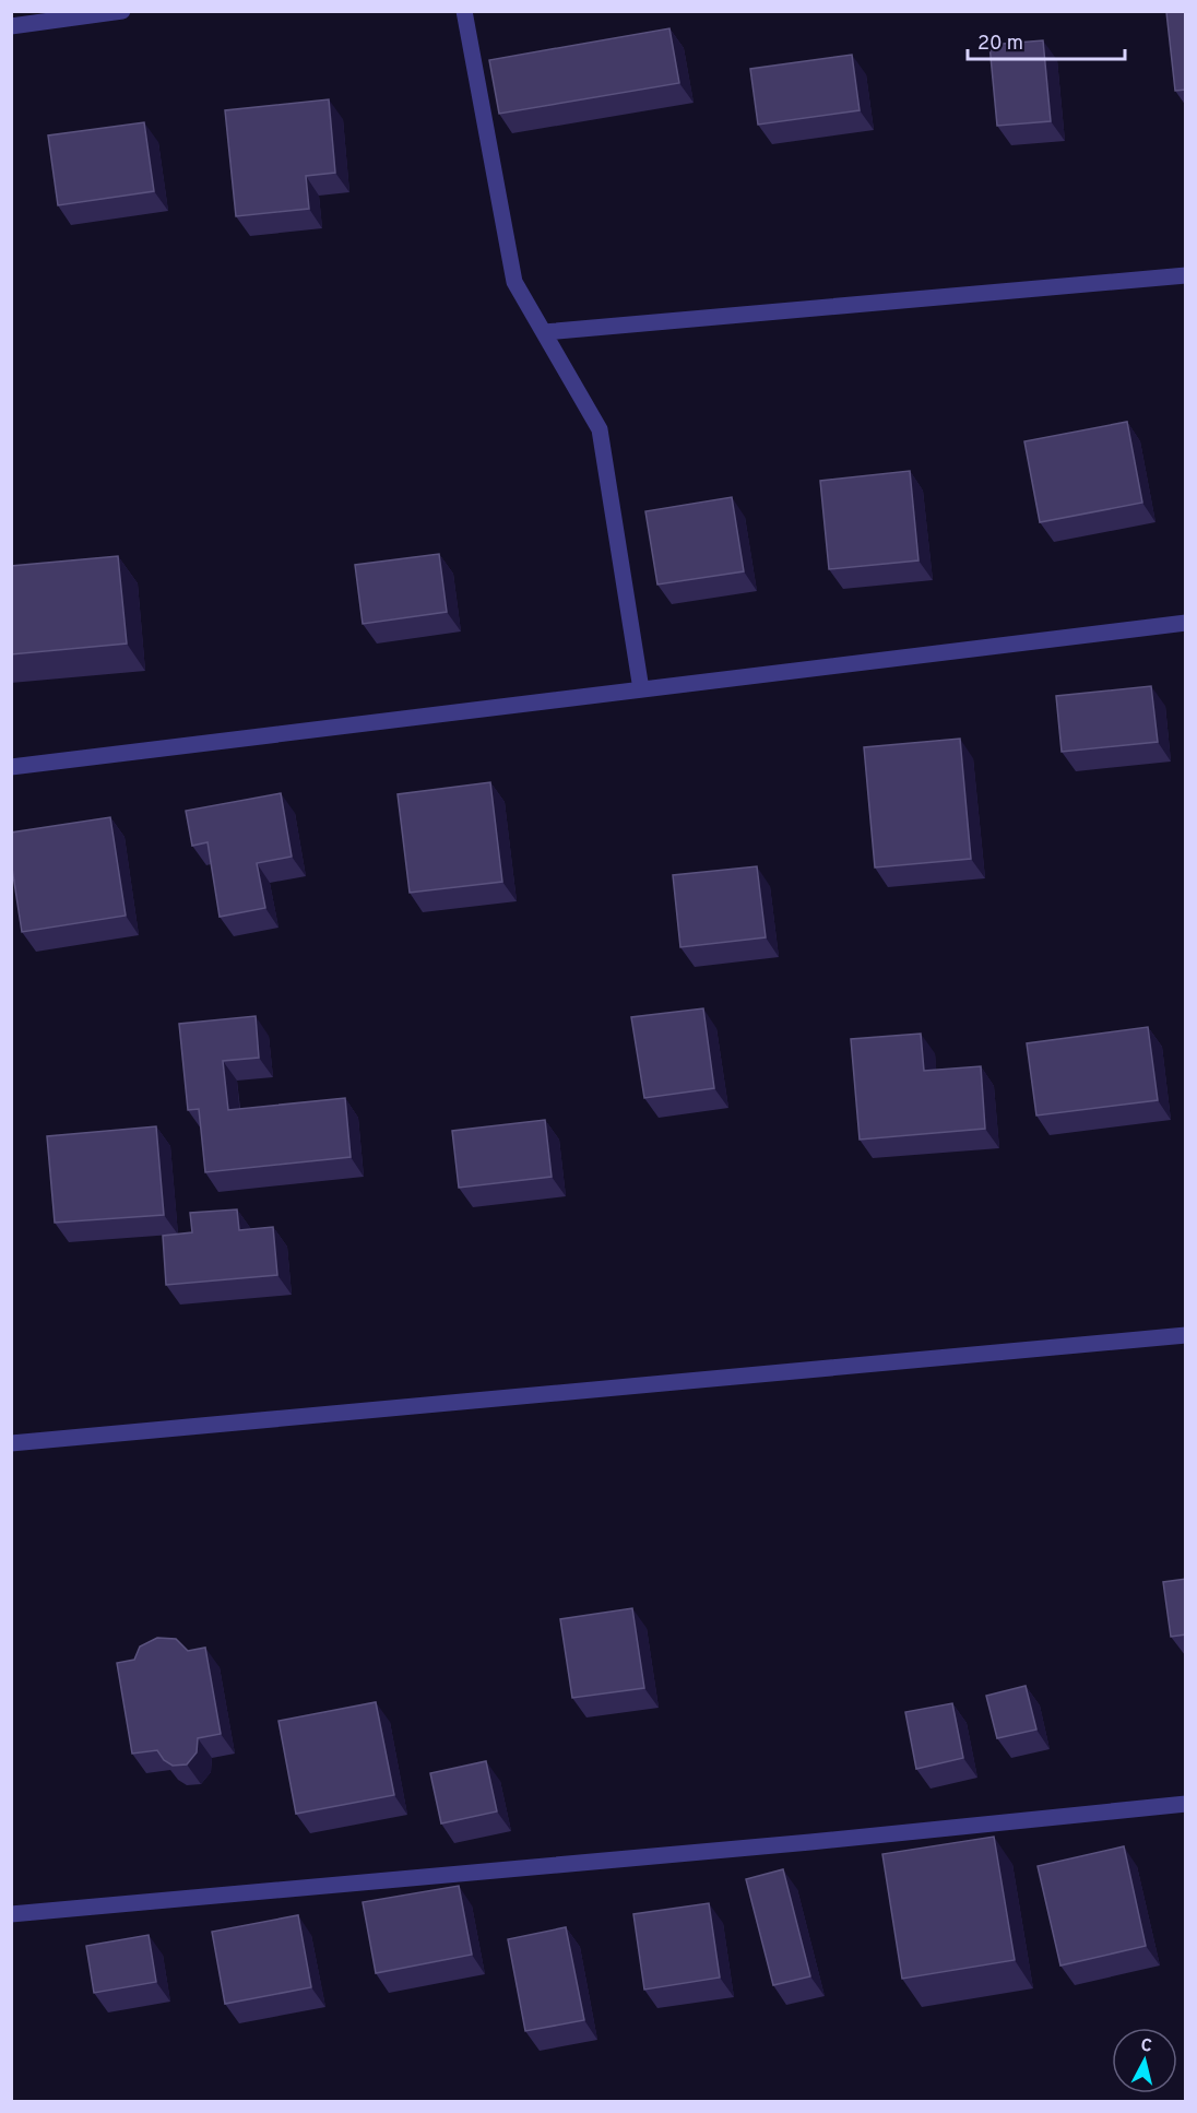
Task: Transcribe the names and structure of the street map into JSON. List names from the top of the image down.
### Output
{
  "scale_bar": "20 m",
  "north": "top"
}
